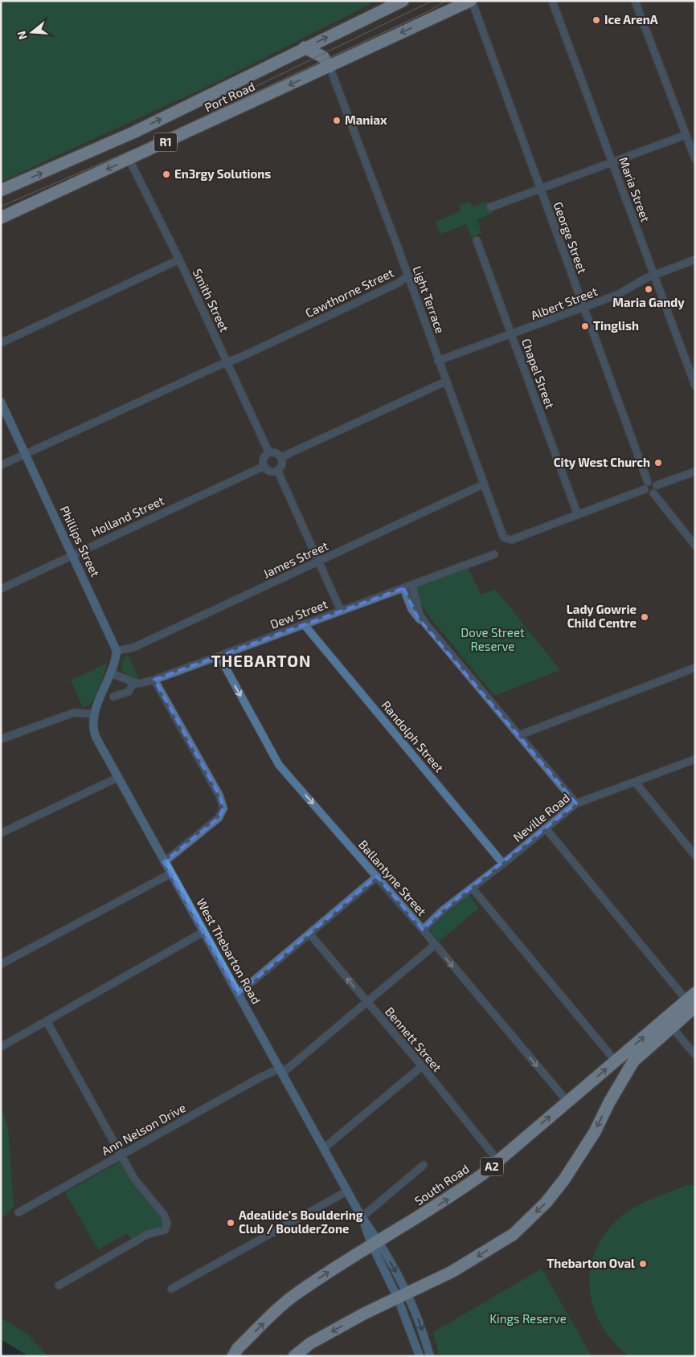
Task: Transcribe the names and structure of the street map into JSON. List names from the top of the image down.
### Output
{
  "streets": {
    "highway": [
      "Port Road",
      "R1",
      "A2",
      "South Road"
    ],
    "street": [
      "Maria Street",
      "George Street",
      "Cawthorne Street",
      "Light Terrace",
      "Smith Street",
      "Albert Street",
      "Chapel Street",
      "Holland Street",
      "Phillips Street",
      "James Street",
      "Dew Street",
      "Randolph Street",
      "Neville Road",
      "Ballantyne Street",
      "West Thebarton Road",
      "Bennett Street",
      "Ann Nelson Drive"
    ]
  },
  "crossings": [
    ["Port Road", "George Street"],
    ["Port Road", "Light Terrace"],
    ["Port Road", "Smith Street"],
    ["Maria Street", "Albert Street"],
    ["George Street", "Albert Street"],
    ["Cawthorne Street", "Light Terrace"],
    ["Cawthorne Street", "Smith Street"],
    ["Cawthorne Street", "Phillips Street"],
    ["Light Terrace", "Albert Street"],
    ["Light Terrace", "Chapel Street"],
    ["Light Terrace", "James Street"],
    ["Smith Street", "Holland Street"],
    ["Albert Street", "Chapel Street"],
    ["Holland Street", "Phillips Street"],
    ["Phillips Street", "James Street"],
    ["Dew Street", "Randolph Street"],
    ["Dew Street", "Ballantyne Street"],
    ["Dew Street", "West Thebarton Road"],
    ["Randolph Street", "Neville Road"],
    ["Neville Road", "Ballantyne Street"],
    ["Ballantyne Street", "Ann Nelson Drive"],
    ["Ballantyne Street", "South Road"],
    ["West Thebarton Road", "Ann Nelson Drive"],
    ["West Thebarton Road", "South Road"],
    ["Bennett Street", "Ann Nelson Drive"],
    ["Bennett Street", "South Road"]
  ],
  "one_way": ["Ballantyne Street"],
  "districts": ["THEBARTON"],
  "parks": ["Dove Street Reserve", "Kings Reserve"],
  "places": [
    "Ice ArenA",
    "Maniax",
    "En3rgy Solutions",
    "Maria Gandy",
    "Tinglish",
    "City West Church",
    "Lady Gowrie Child Centre",
    "Adealide's Bouldering Club / BoulderZone",
    "Thebarton Oval"
  ],
  "north": "left"
}
